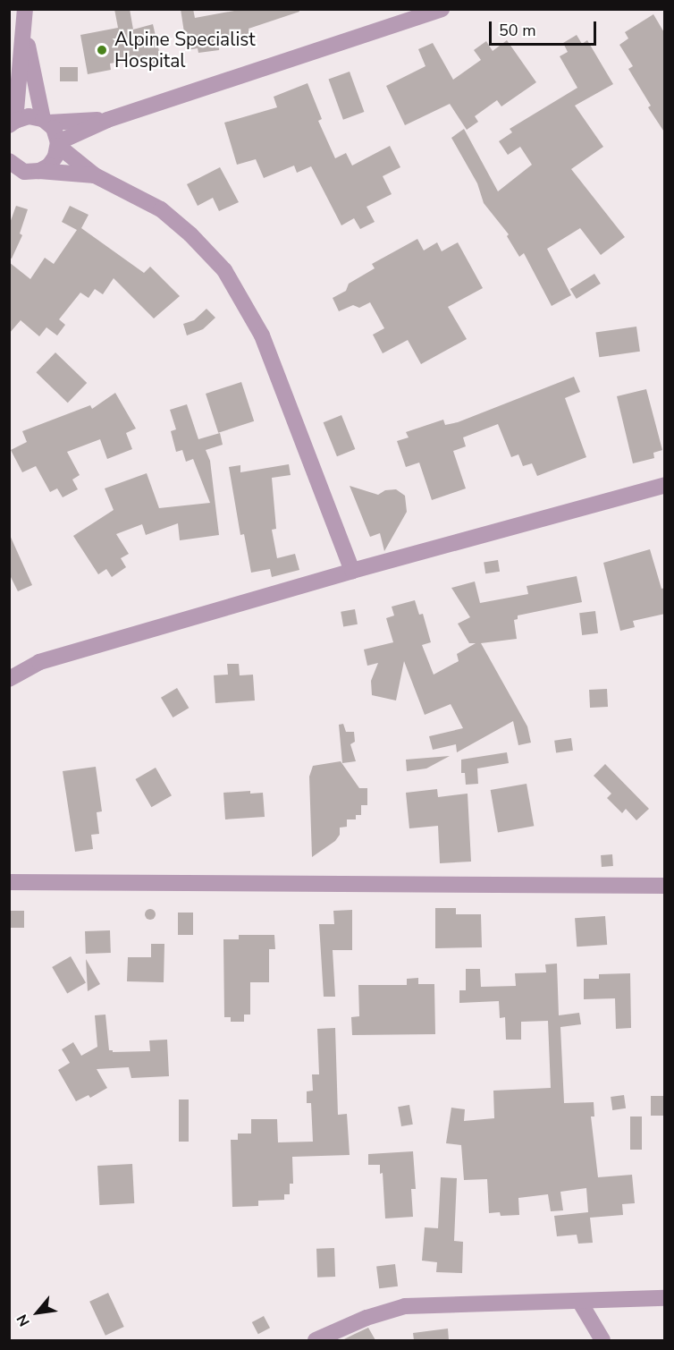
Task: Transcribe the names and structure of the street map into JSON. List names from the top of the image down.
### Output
{
  "places": ["Alpine Specialist Hospital"],
  "scale_bar": "50 m",
  "north": "bottom left"
}
